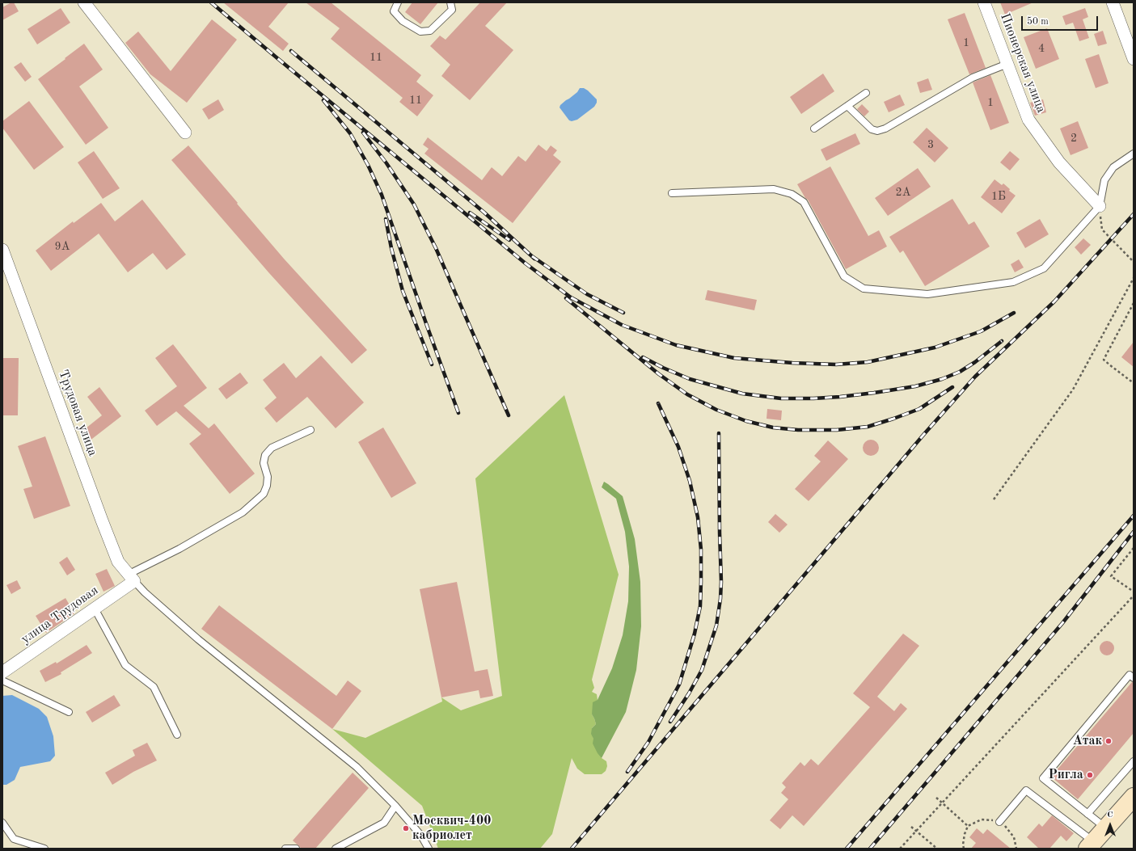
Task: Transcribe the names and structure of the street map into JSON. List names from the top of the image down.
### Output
{
  "streets": {
    "street": ["Пионерская улица", "Трудовая улица", "улица Трудовая"]
  },
  "crossings": [
    ["Трудовая улица", "улица Трудовая"]
  ],
  "places": ["Атак", "Ригла", "Москвич-400 кабриолет"],
  "house_numbers": [
    "1",
    "4",
    "11",
    "11",
    "1",
    "2",
    "3",
    "2А",
    "1Б",
    "9А"
  ],
  "scale_bar": "50 m",
  "north": "top"
}
